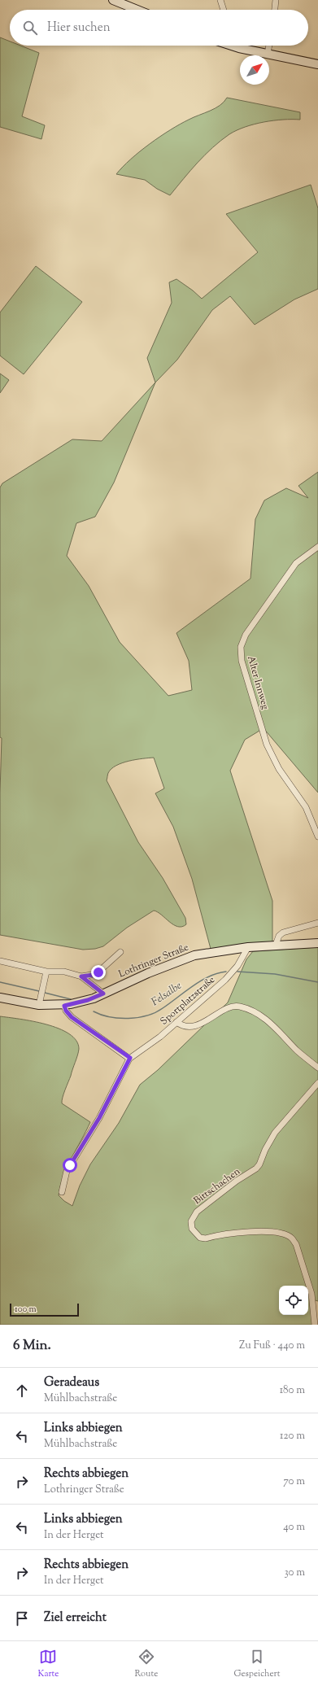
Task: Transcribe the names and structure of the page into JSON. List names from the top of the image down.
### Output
{
  "streets": {
    "main road": ["Lothringer Straße"],
    "street": ["Alter Innweg", "Sportplatzstraße", "Bittschachen"]
  },
  "crossings": [
    ["Lothringer Straße", "Sportplatzstraße"]
  ],
  "water": ["Felsalbe"],
  "scale_bar": "100 m",
  "north": "top right",
  "page": {
    "search": "Hier suchen",
    "scale": "100 m",
    "heading": ["6 Min.", "Zu Fuß · 440 m"],
    "list": [
      ["Geradeaus", "Mühlbachstraße", "180 m"],
      ["Links abbiegen", "Mühlbachstraße", "120 m"],
      ["Rechts abbiegen", "Lothringer Straße", "70 m"],
      ["Links abbiegen", "In der Herget", "40 m"],
      ["Rechts abbiegen", "In der Herget", "30 m"],
      "Ziel erreicht"
    ],
    "nav": ["Karte", "Route", "Gespeichert"]
  }
}
